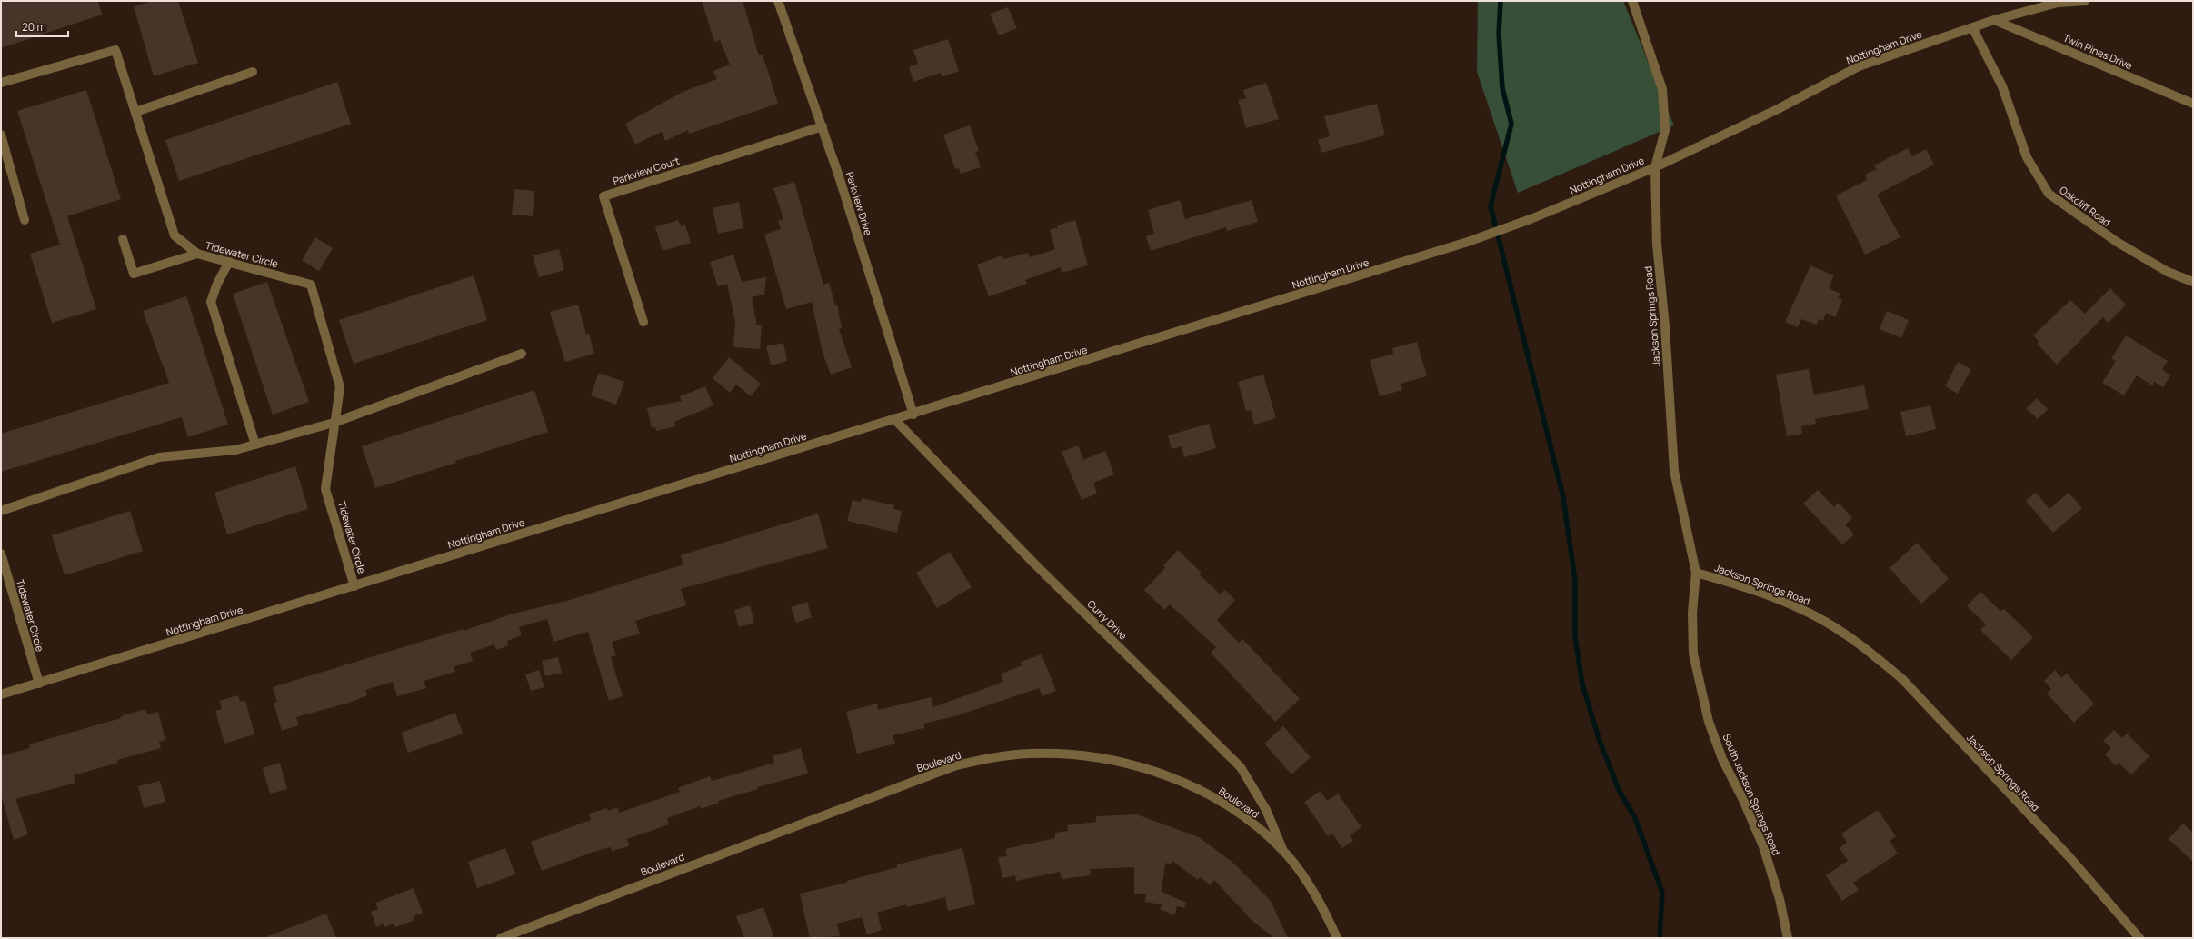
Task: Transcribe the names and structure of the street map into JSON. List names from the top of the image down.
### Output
{
  "streets": {
    "street": [
      "Nottingham Drive",
      "Twin Pines Drive",
      "Parkview Court",
      "Parkview Drive",
      "Oakcliff Road",
      "Tidewater Circle",
      "Jackson Springs Road",
      "Curry Drive",
      "Boulevard",
      "South Jackson Springs Road"
    ]
  },
  "crossings": [
    ["Nottingham Drive", "Twin Pines Drive"],
    ["Nottingham Drive", "Parkview Drive"],
    ["Nottingham Drive", "Oakcliff Road"],
    ["Nottingham Drive", "Tidewater Circle"],
    ["Nottingham Drive", "Jackson Springs Road"],
    ["Nottingham Drive", "Curry Drive"],
    ["Parkview Court", "Parkview Drive"],
    ["Jackson Springs Road", "South Jackson Springs Road"],
    ["Curry Drive", "Boulevard"]
  ],
  "scale_bar": "20 m"
}
